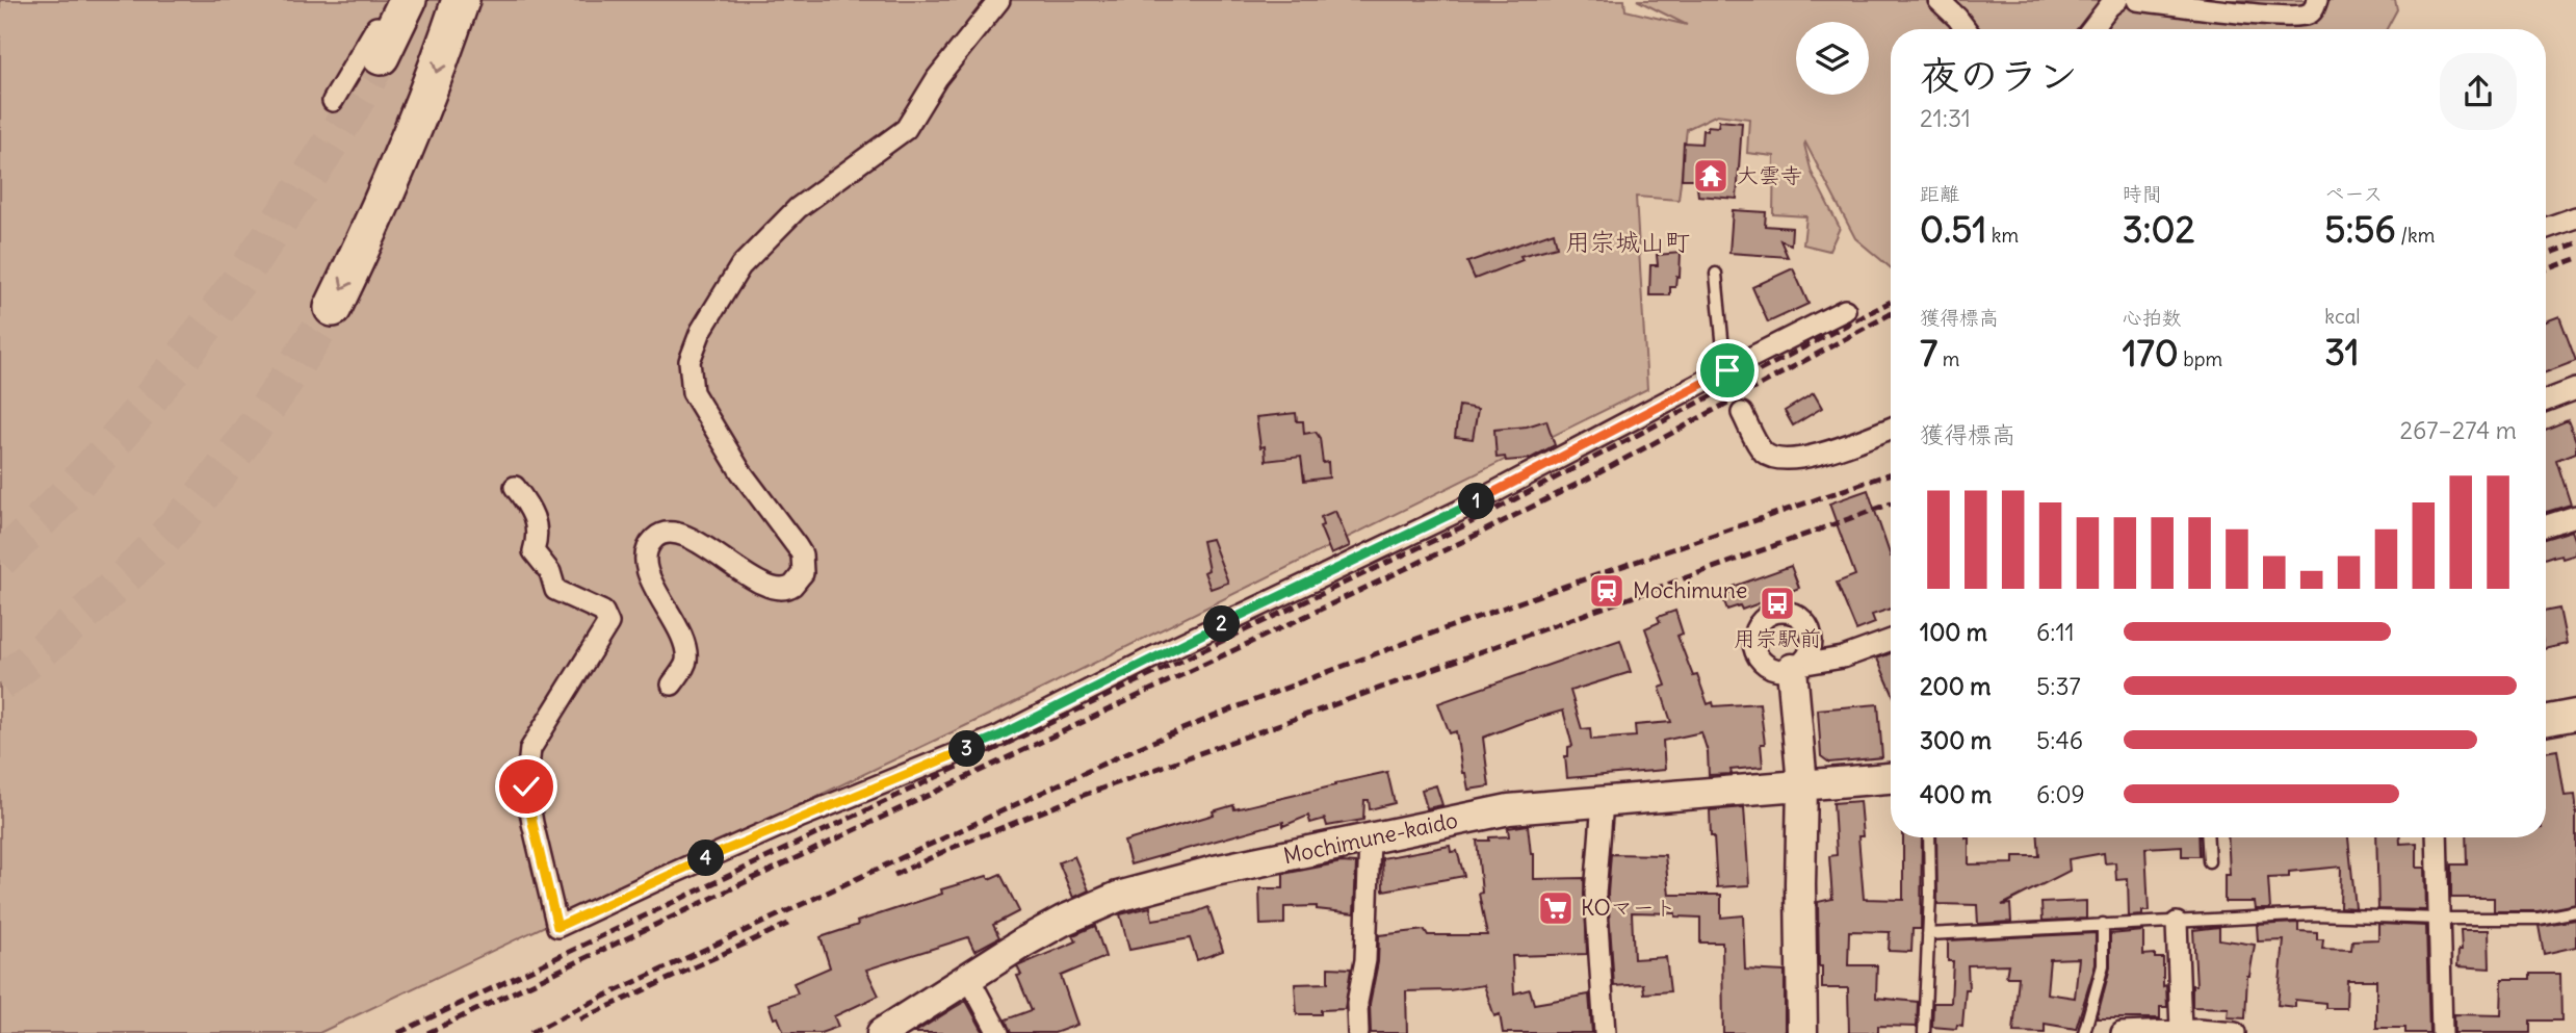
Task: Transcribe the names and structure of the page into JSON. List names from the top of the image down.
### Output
{
  "streets": {
    "main road": ["Mochimune-kaido"]
  },
  "districts": ["用宗城山町"],
  "places": {
    "temple": ["大雲寺"],
    "station": ["Mochimune"],
    "bus stop": ["用宗駅前"],
    "supermarket": ["KOマート"]
  },
  "page": {
    "heading": ["夜のラン", "21:31"],
    "stats": [
      ["距離", "0.51 km"],
      ["時間", "3:02"],
      ["ペース", "5:56 /km"],
      ["獲得標高", "7 m"],
      ["心拍数", "170 bpm"],
      ["kcal", "31"]
    ],
    "chart": ["獲得標高", "267–274 m"],
    "pins": [
      "1",
      "2",
      "3",
      "4"
    ],
    "list": [
      {
        "name": "100 m",
        "note": "6:11"
      },
      {
        "name": "200 m",
        "note": "5:37"
      },
      {
        "name": "300 m",
        "note": "5:46"
      },
      {
        "name": "400 m",
        "note": "6:09"
      }
    ]
  }
}
